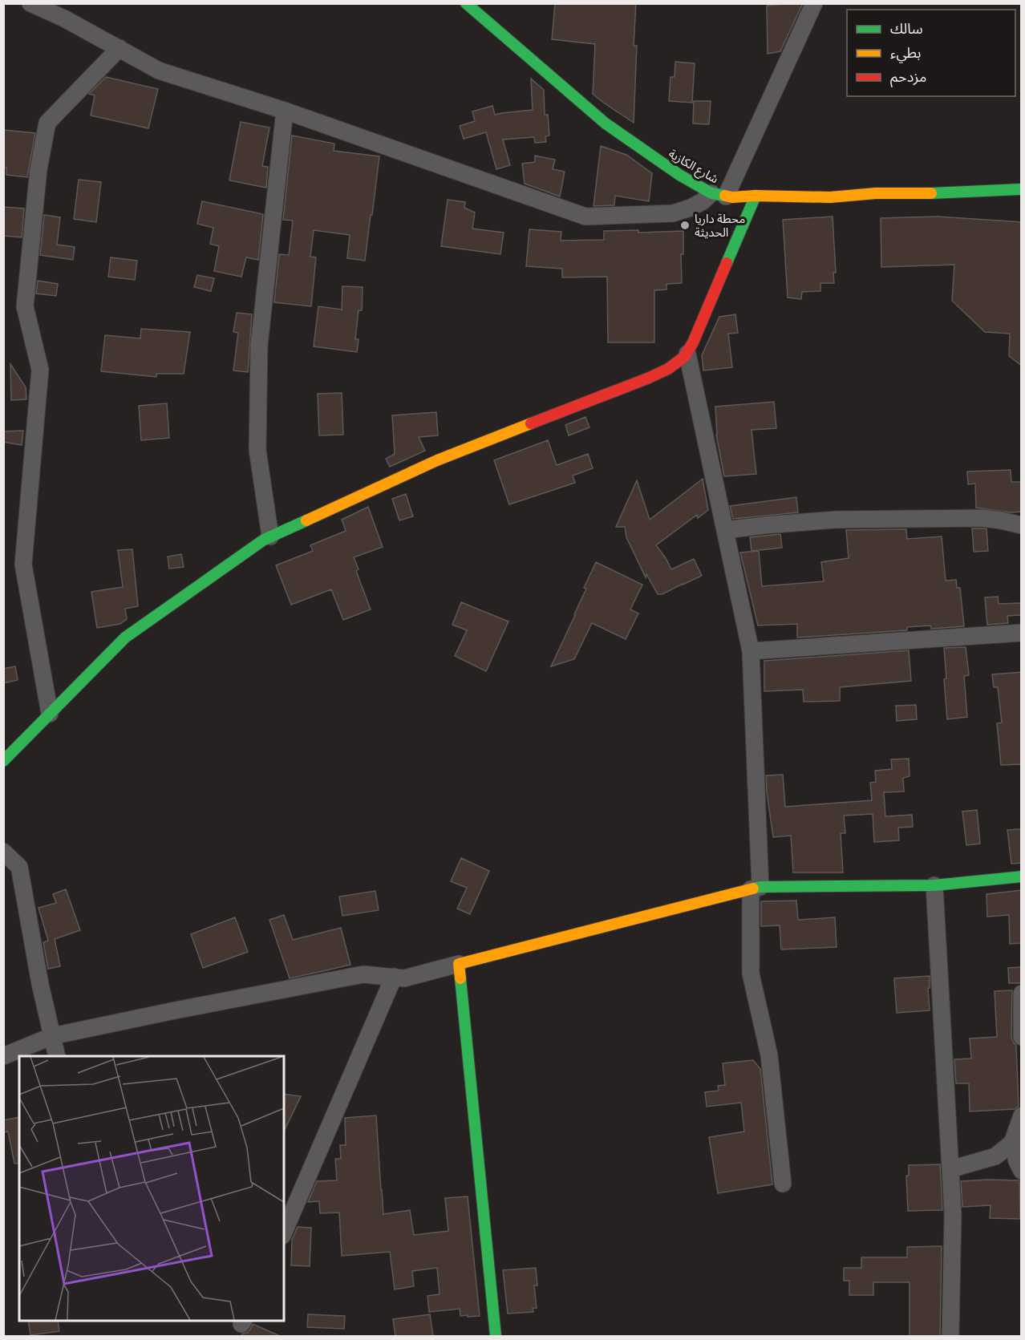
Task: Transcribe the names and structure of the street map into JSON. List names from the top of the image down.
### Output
{
  "streets": {
    "street": ["شارع الكازية"]
  },
  "places": ["محطة داريا الحديثة"],
  "legend": ["سالك", "بطيء", "مزدحم"]
}
